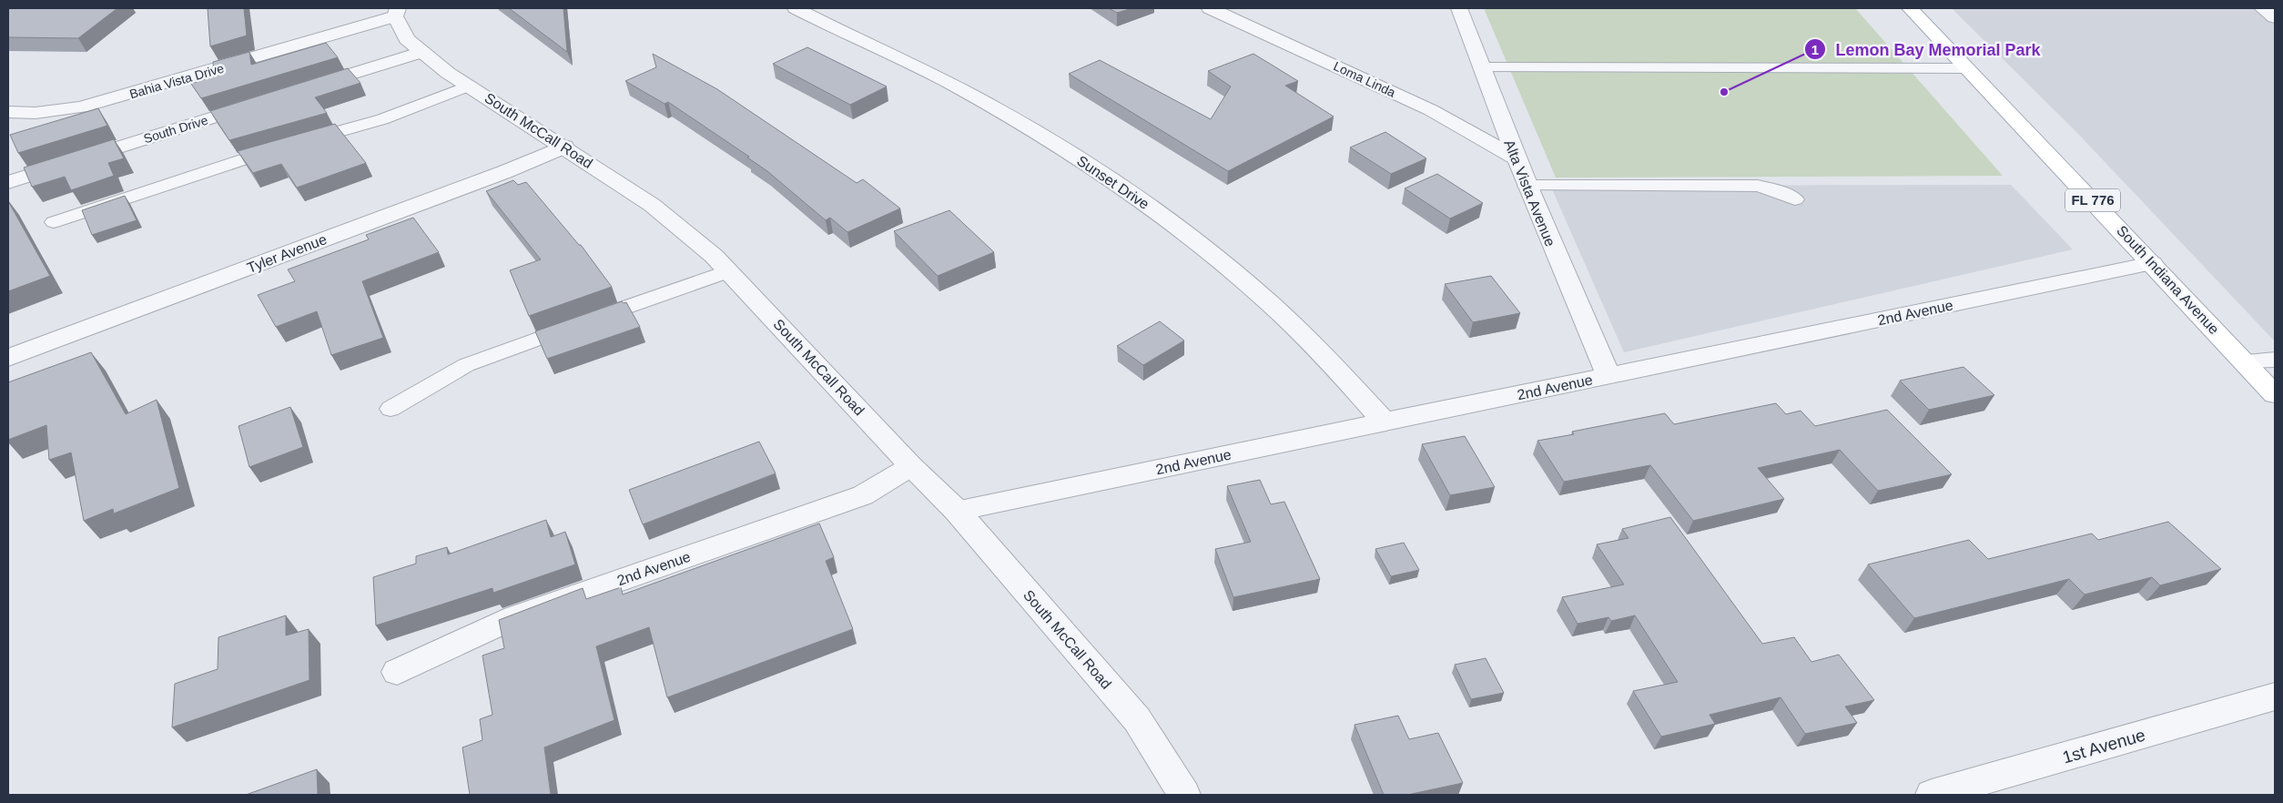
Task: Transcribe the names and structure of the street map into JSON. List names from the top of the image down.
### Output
{
  "streets": {
    "main road": ["FL 776", "South Indiana Avenue"],
    "street": [
      "Loma Linda",
      "Bahia Vista Drive",
      "South Drive",
      "South McCall Road",
      "Sunset Drive",
      "Alta Vista Avenue",
      "Tyler Avenue",
      "2nd Avenue",
      "1st Avenue"
    ]
  },
  "crossings": [
    ["Loma Linda", "Alta Vista Avenue"],
    ["Bahia Vista Drive", "South McCall Road"],
    ["South McCall Road", "Tyler Avenue"],
    ["South McCall Road", "2nd Avenue"],
    ["Sunset Drive", "2nd Avenue"],
    ["Alta Vista Avenue", "2nd Avenue"],
    ["South Indiana Avenue", "2nd Avenue"]
  ],
  "places": ["Lemon Bay Memorial Park"]
}
